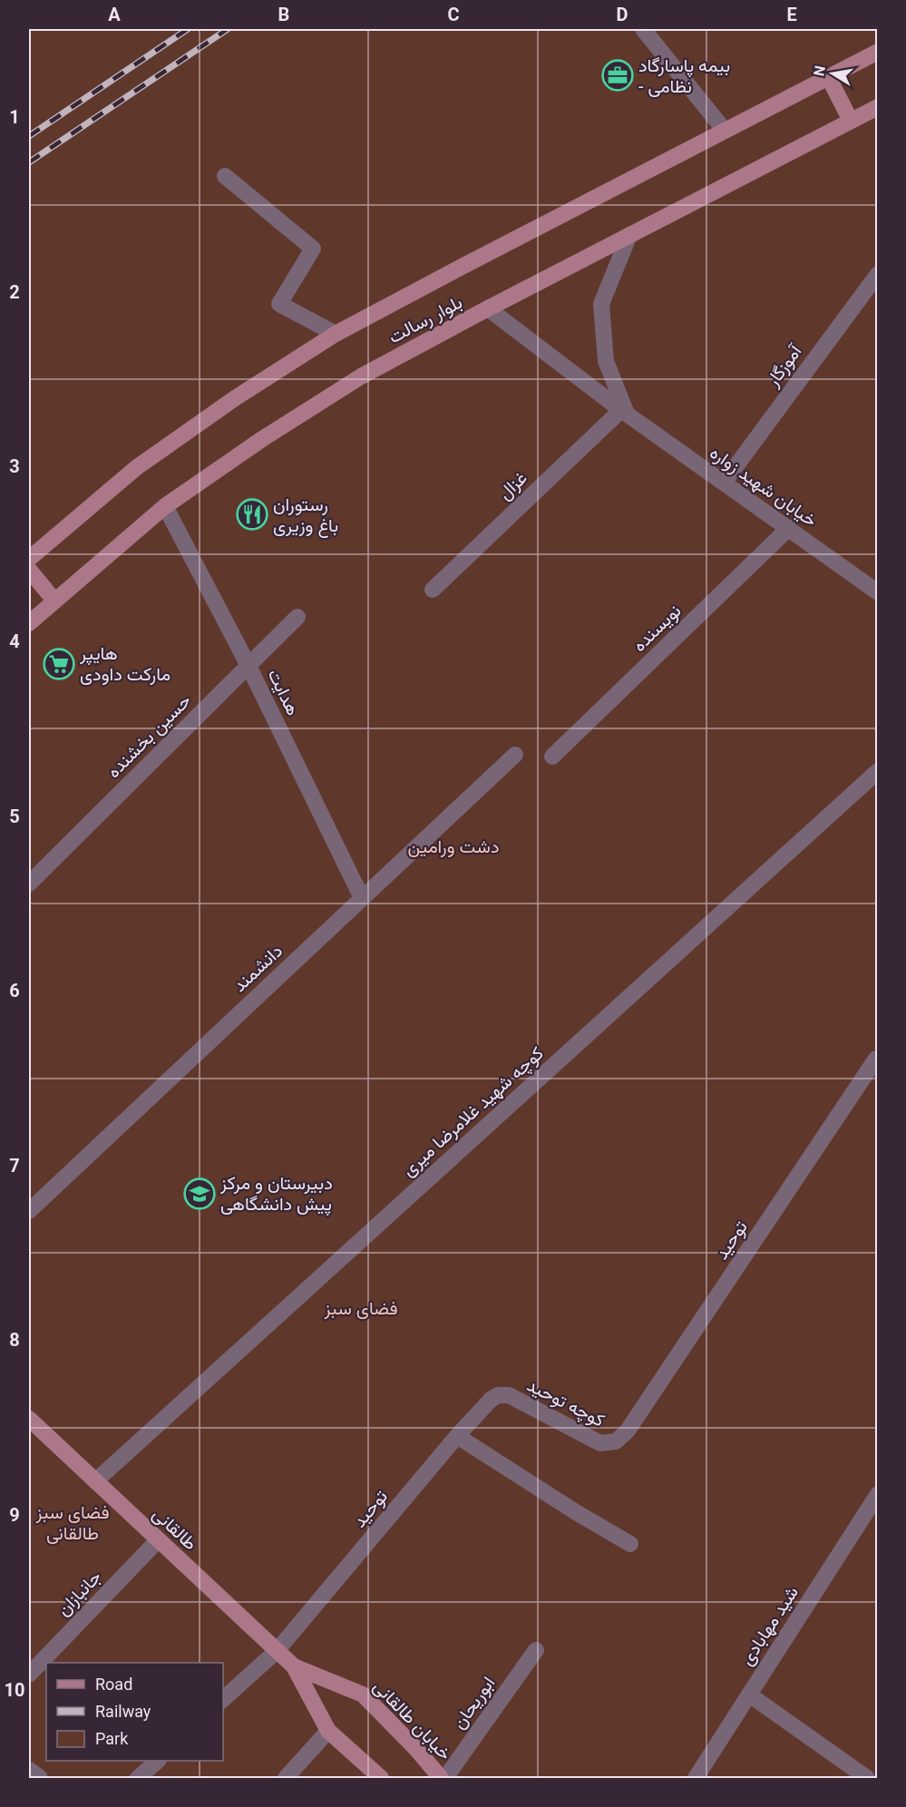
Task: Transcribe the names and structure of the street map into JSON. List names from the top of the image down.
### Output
{
  "streets": {
    "main road": ["بلوار رسالت", "طالقانی", "خیابان طالقانی"],
    "street": [
      "آموزگار",
      "غزال",
      "خیابان شهید زواره",
      "نویسنده",
      "هدایت",
      "حسین بخشنده",
      "دانشمند",
      "کوچه شهید غلامرضا میری",
      "توحید",
      "کوچه توحید",
      "جانبازان",
      "شید مهابادی",
      "ابوریحان"
    ]
  },
  "crossings": [
    ["بلوار رسالت", "خیابان شهید زواره"],
    ["بلوار رسالت", "هدایت"],
    ["آموزگار", "خیابان شهید زواره"],
    ["غزال", "خیابان شهید زواره"],
    ["خیابان شهید زواره", "نویسنده"],
    ["هدایت", "حسین بخشنده"],
    ["هدایت", "دانشمند"],
    ["کوچه شهید غلامرضا میری", "طالقانی"],
    ["توحید", "کوچه توحید"],
    ["توحید", "طالقانی"],
    ["طالقانی", "جانبازان"],
    ["طالقانی", "خیابان طالقانی"]
  ],
  "parks": ["دشت ورامین", "فضای سبز", "فضای سبز طالقانی"],
  "places": {
    "office": ["بیمه پاسارگاد - نظامی"],
    "restaurant": ["رستوران باغ وزیری"],
    "supermarket": ["هایپر مارکت داودی"],
    "school or university": ["دبیرستان و مرکز پیش دانشگاهی"]
  },
  "legend": ["Road", "Railway", "Park"],
  "north": "left",
  "grid": {
    "columns": [
      "A",
      "B",
      "C",
      "D",
      "E"
    ],
    "rows": [
      "1",
      "2",
      "3",
      "4",
      "5",
      "6",
      "7",
      "8",
      "9",
      "10"
    ]
  }
}
